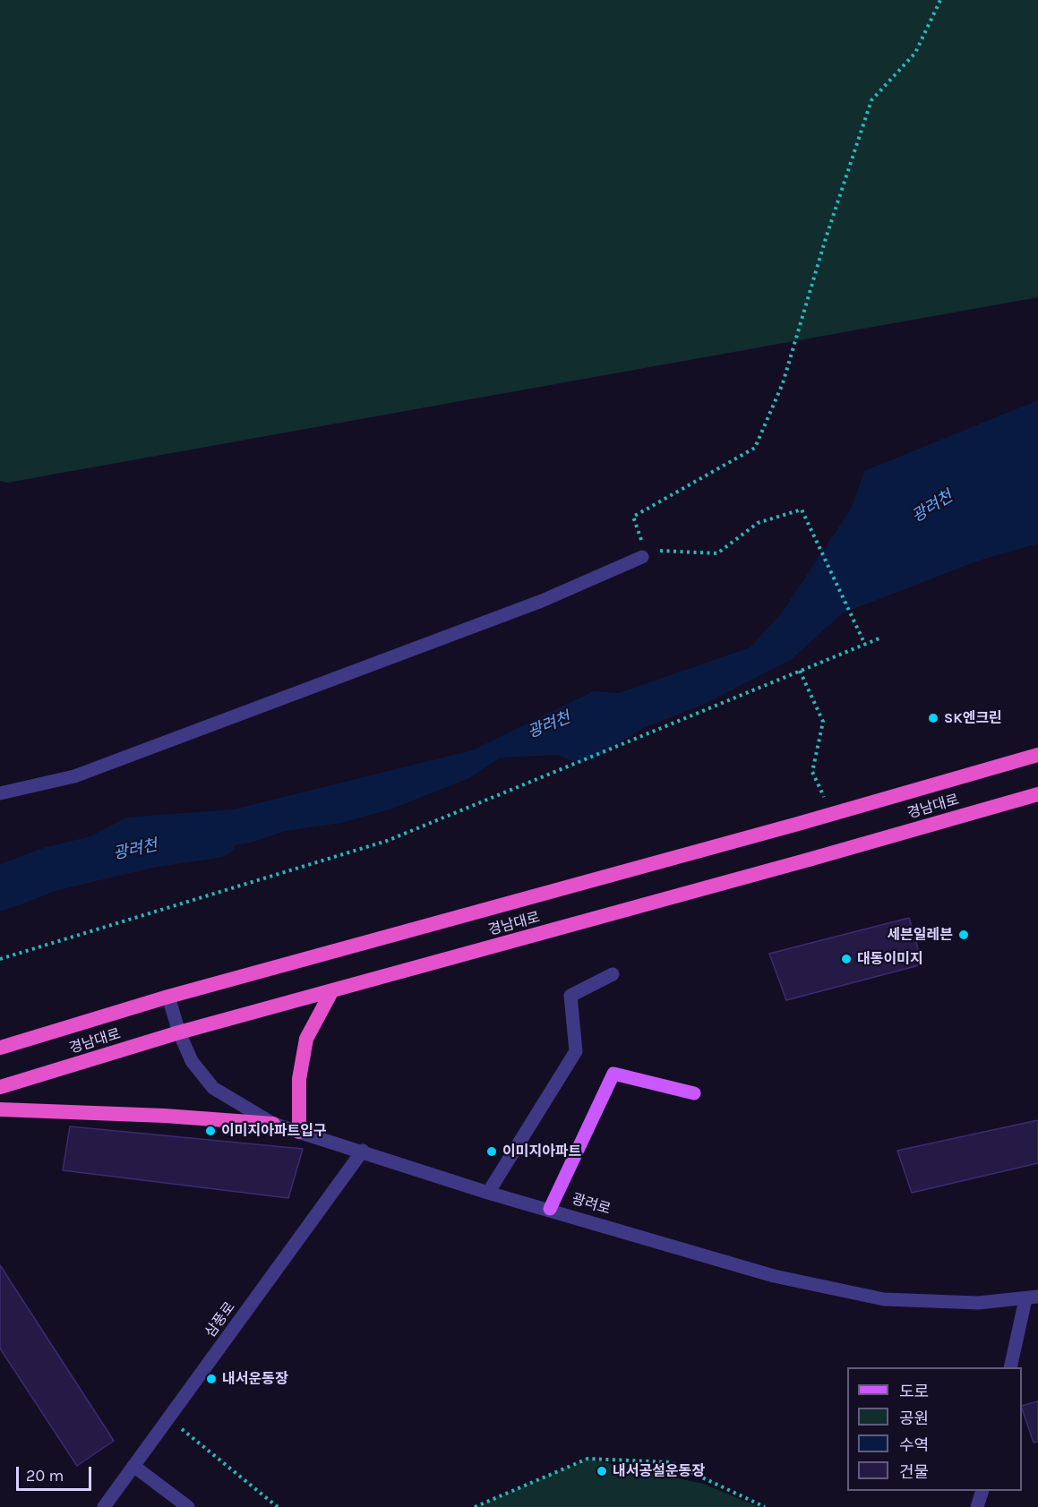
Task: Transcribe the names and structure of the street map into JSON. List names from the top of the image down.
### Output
{
  "streets": {
    "highway": ["경남대로"],
    "street": ["광려로", "삼풍로"]
  },
  "crossings": [
    ["경남대로", "광려로"],
    ["광려로", "삼풍로"]
  ],
  "water": ["광려천"],
  "places": [
    "SK엔크린",
    "세븐일레븐",
    "대동이미지",
    "이미지아파트입구",
    "이미지아파트",
    "내서운동장",
    "내서공설운동장"
  ],
  "legend": [
    "도로",
    "공원",
    "수역",
    "건물"
  ],
  "scale_bar": "20 m"
}
